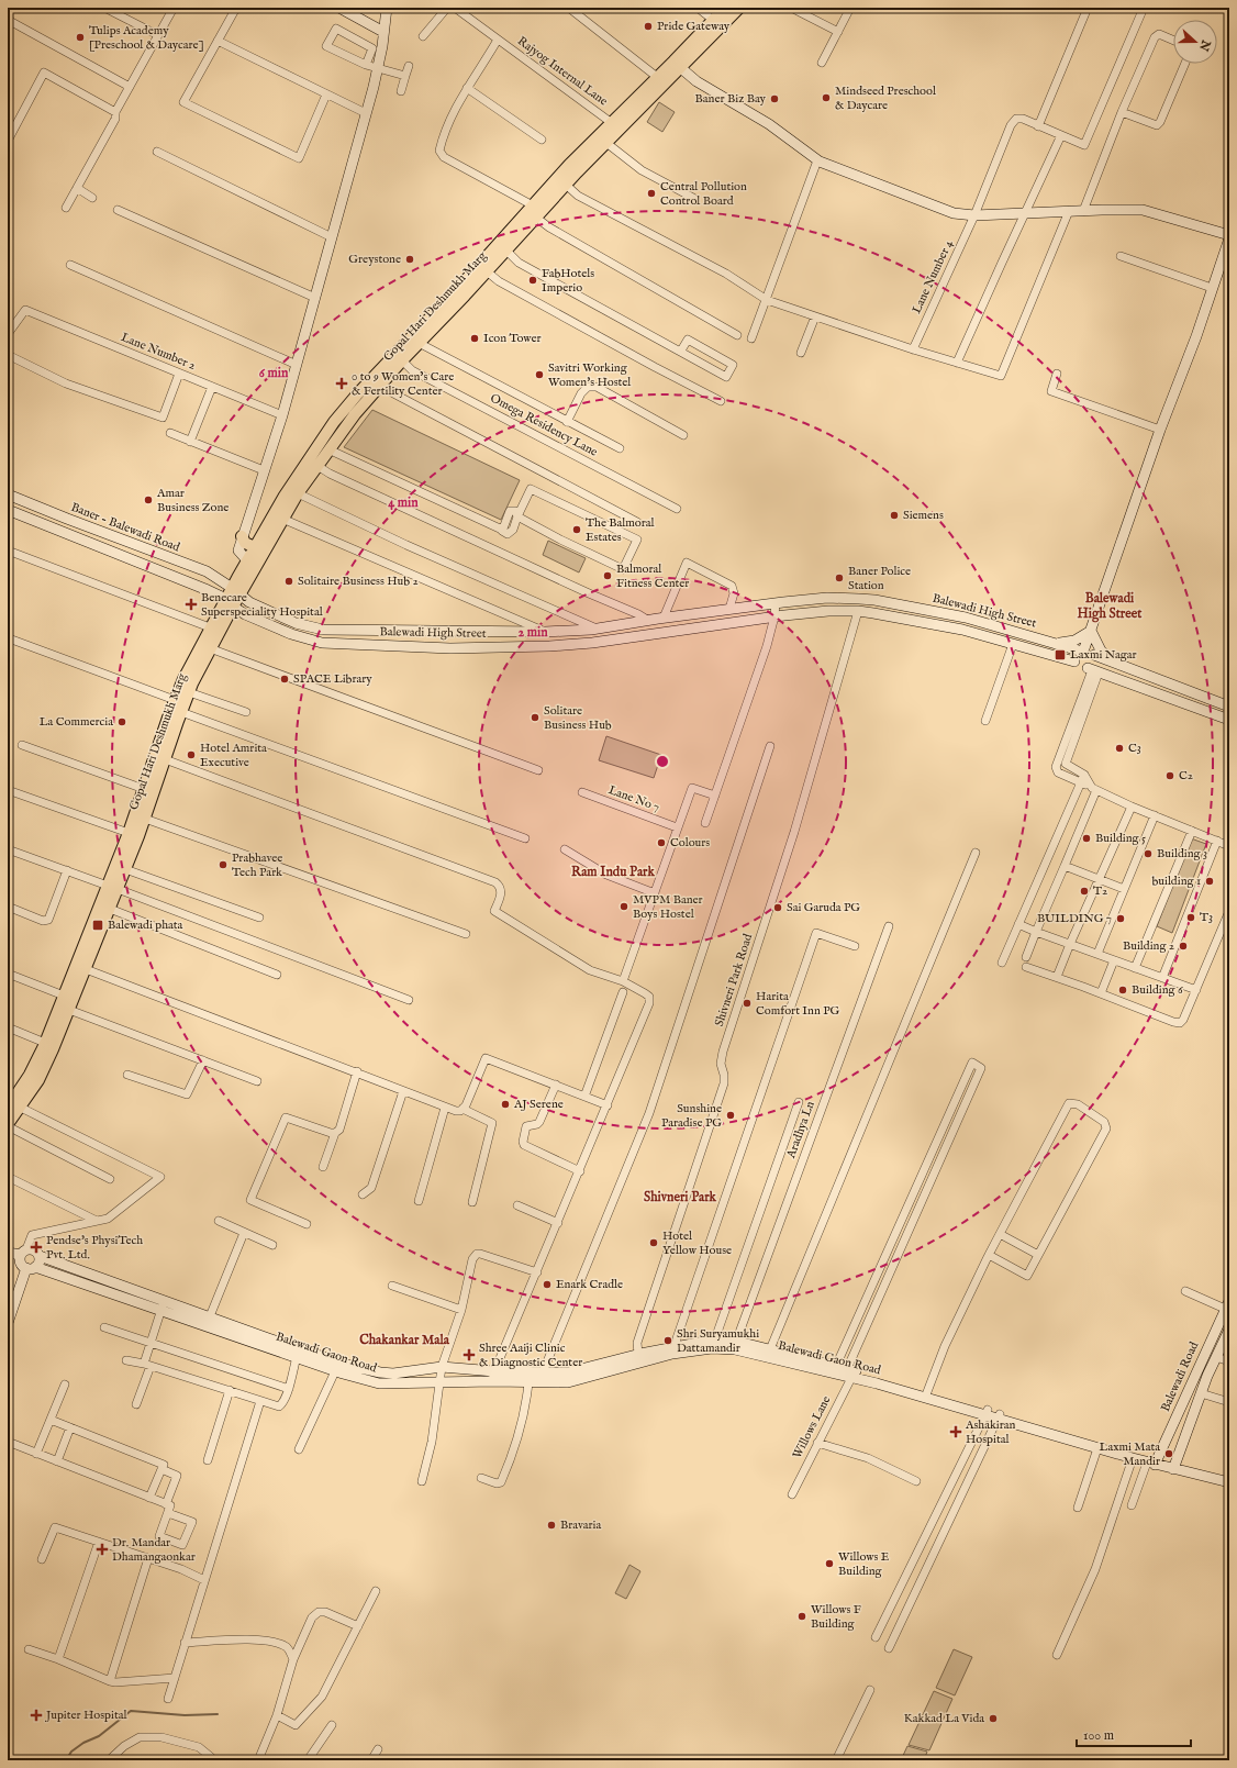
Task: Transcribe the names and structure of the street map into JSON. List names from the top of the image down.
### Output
{
  "streets": {
    "main road": ["Gopal Hari Deshmukh Marg"],
    "street": [
      "Rajyog Internal Lane",
      "Lane Number 4",
      "Lane Number 2",
      "Omega Residency Lane",
      "Baner - Balewadi Road",
      "Balewadi High Street",
      "Lane No 7",
      "Shivneri Park Road",
      "Aradhya Ln",
      "Balewadi Gaon Road",
      "Balewadi Road",
      "Willows Lane"
    ]
  },
  "crossings": [
    ["Rajyog Internal Lane", "Gopal Hari Deshmukh Marg"],
    ["Gopal Hari Deshmukh Marg", "Omega Residency Lane"],
    ["Gopal Hari Deshmukh Marg", "Baner - Balewadi Road"],
    ["Gopal Hari Deshmukh Marg", "Balewadi High Street"],
    ["Baner - Balewadi Road", "Balewadi High Street"],
    ["Balewadi High Street", "Shivneri Park Road"],
    ["Shivneri Park Road", "Balewadi Gaon Road"],
    ["Aradhya Ln", "Balewadi Gaon Road"],
    ["Balewadi Gaon Road", "Balewadi Road"],
    ["Balewadi Gaon Road", "Willows Lane"]
  ],
  "districts": [
    "Balewadi High Street",
    "Ram Indu Park",
    "Shivneri Park",
    "Chakankar Mala"
  ],
  "places": {
    "other": [
      "Pride Gateway",
      "Tulips Academy [Preschool & Daycare]",
      "Mindseed Preschool & Daycare",
      "Baner Biz Bay",
      "Central Pollution Control Board",
      "Greystone",
      "FabHotels Imperio",
      "Icon Tower",
      "Savitri Working Women's Hostel",
      "Amar Business Zone",
      "Siemens",
      "The Balmoral Estates",
      "Balmoral Fitness Center",
      "Baner Police Station",
      "Solitaire Business Hub 2",
      "SPACE Library",
      "Solitare Business Hub",
      "La Commercia",
      "C3",
      "Hotel Amrita Executive",
      "C2",
      "Building 5",
      "Colours",
      "Building 3",
      "Prabhavee Tech Park",
      "building 1",
      "T2",
      "MVPM Baner Boys Hostel",
      "Sai Garuda PG",
      "T3",
      "BUILDING 7",
      "Building 2",
      "Building 6",
      "Harita Comfort Inn PG",
      "AJ Serene",
      "Sunshine Paradise PG",
      "Hotel Yellow House",
      "Enark Cradle",
      "Shri Suryamukhi Dattamandir",
      "Laxmi Mata Mandir",
      "Bravaria",
      "Willows E Building",
      "Willows F Building",
      "Kakkad La Vida"
    ],
    "health": [
      "0 to 9 Women’s Care & Fertility Center",
      "Benecare Superspeciality Hospital",
      "Pendse's PhysiTech Pvt. Ltd.",
      "Shree Aaiji Clinic & Diagnostic Center",
      "Ashakiran Hospital",
      "Dr. Mandar Dhamangaonkar",
      "Jupiter Hospital"
    ],
    "transit": ["Laxmi Nagar", "Balewadi phata"]
  },
  "scale_bar": "100 m",
  "north": "right",
  "rings": ["6 min", "4 min", "2 min"]
}
